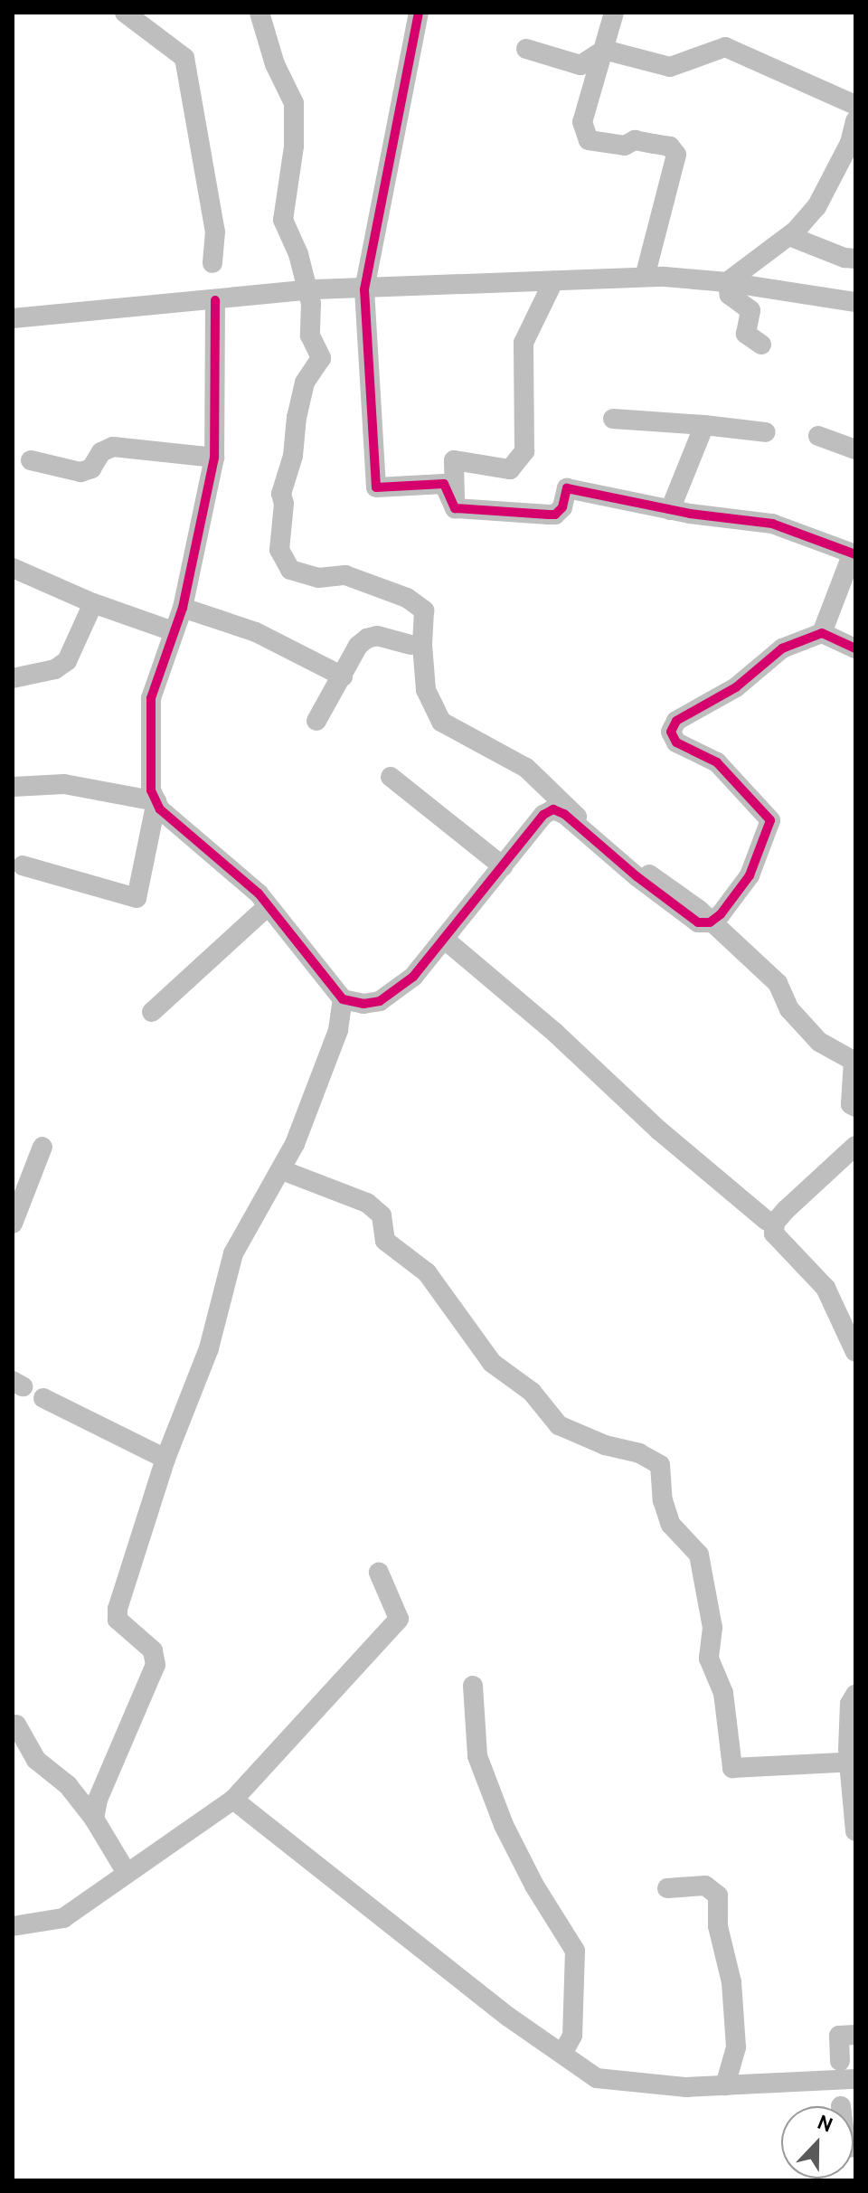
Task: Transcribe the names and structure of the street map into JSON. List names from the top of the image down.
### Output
{
  "north": "top"
}
